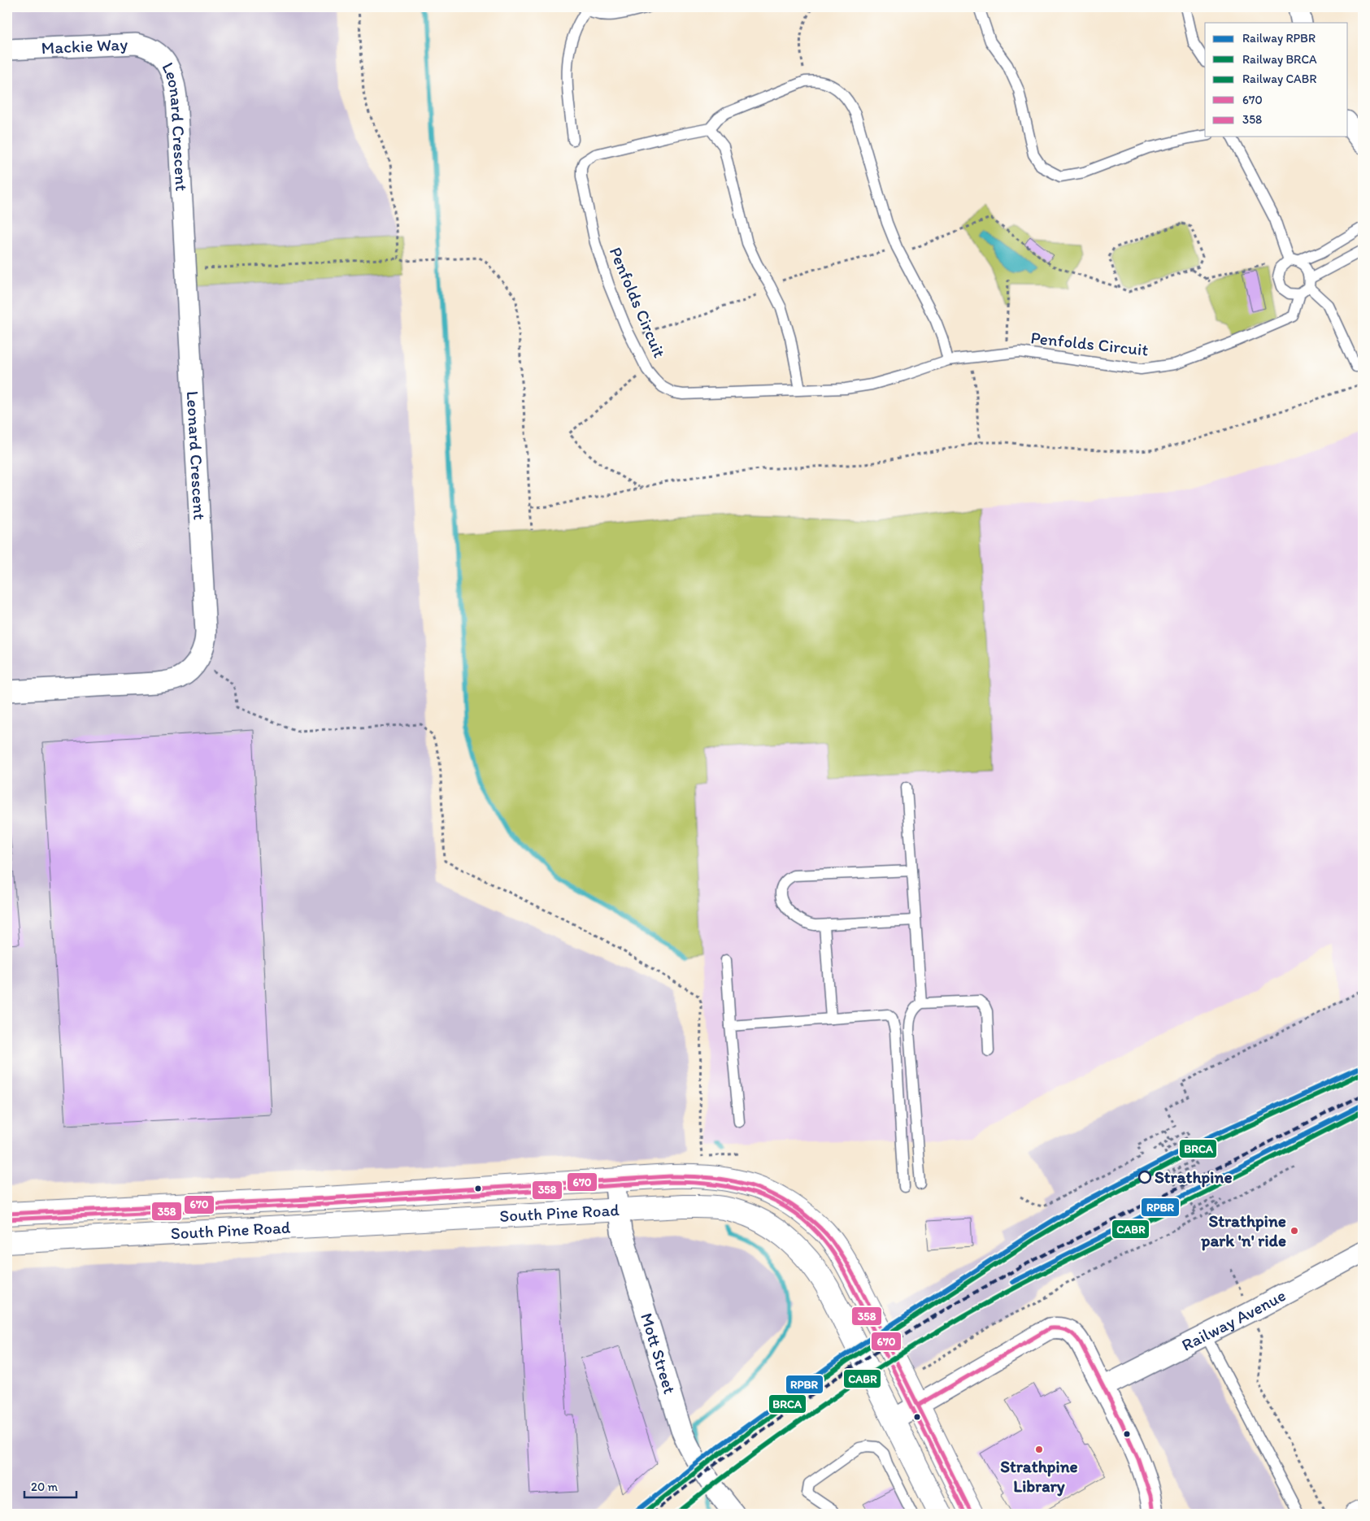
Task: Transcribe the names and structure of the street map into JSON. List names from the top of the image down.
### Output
{
  "streets": {
    "highway": ["South Pine Road"],
    "street": [
      "Mackie Way",
      "Leonard Crescent",
      "Railway Avenue",
      "Mott Street"
    ],
    "lane": ["Penfolds Circuit"]
  },
  "crossings": [
    ["Mackie Way", "Leonard Crescent"],
    ["South Pine Road", "Mott Street"]
  ],
  "places": ["Strathpine", "Strathpine park 'n' ride", "Strathpine Library"],
  "lines": [
    "rail line RPBR",
    "rail line BRCA",
    "rail line CABR",
    "transit line 670",
    "transit line 358"
  ],
  "legend": [
    "Railway RPBR",
    "Railway BRCA",
    "Railway CABR",
    "670",
    "358"
  ],
  "scale_bar": "20 m"
}
